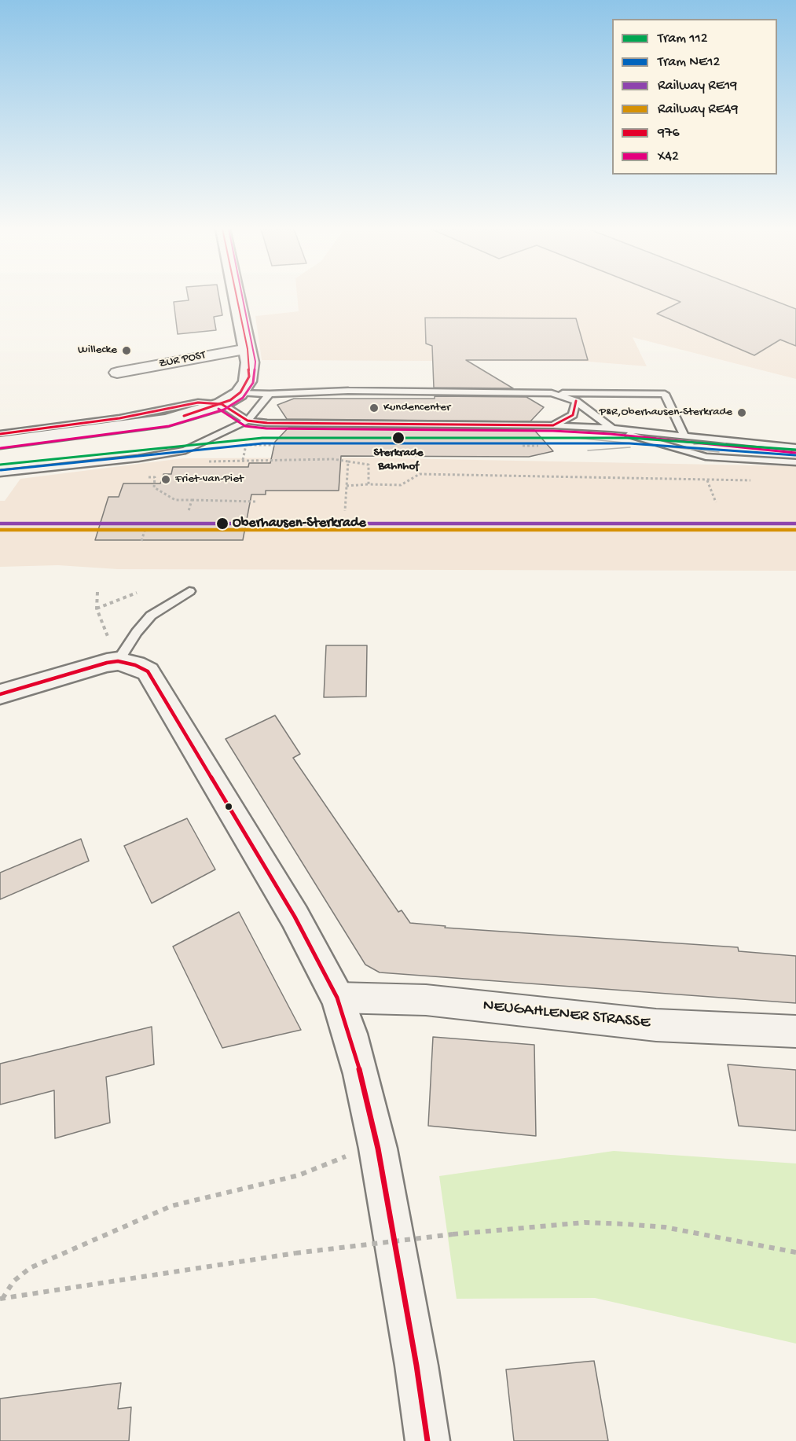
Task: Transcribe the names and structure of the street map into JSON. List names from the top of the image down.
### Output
{
  "streets": {
    "street": ["ZUR POST", "NEUGAHLENER STRASSE"]
  },
  "places": [
    "Willecke",
    "Kundencenter",
    "P&R,Oberhausen-Sterkrade",
    "Sterkrade Bahnhof",
    "Friet-van-Piet",
    "Oberhausen-Sterkrade"
  ],
  "lines": [
    "transit line 976",
    "transit line X42",
    "tram line 112",
    "tram line NE12",
    "rail line RE19",
    "rail line RE49"
  ],
  "legend": [
    "Tram 112",
    "Tram NE12",
    "Railway RE19",
    "Railway RE49",
    "976",
    "X42"
  ]
}
